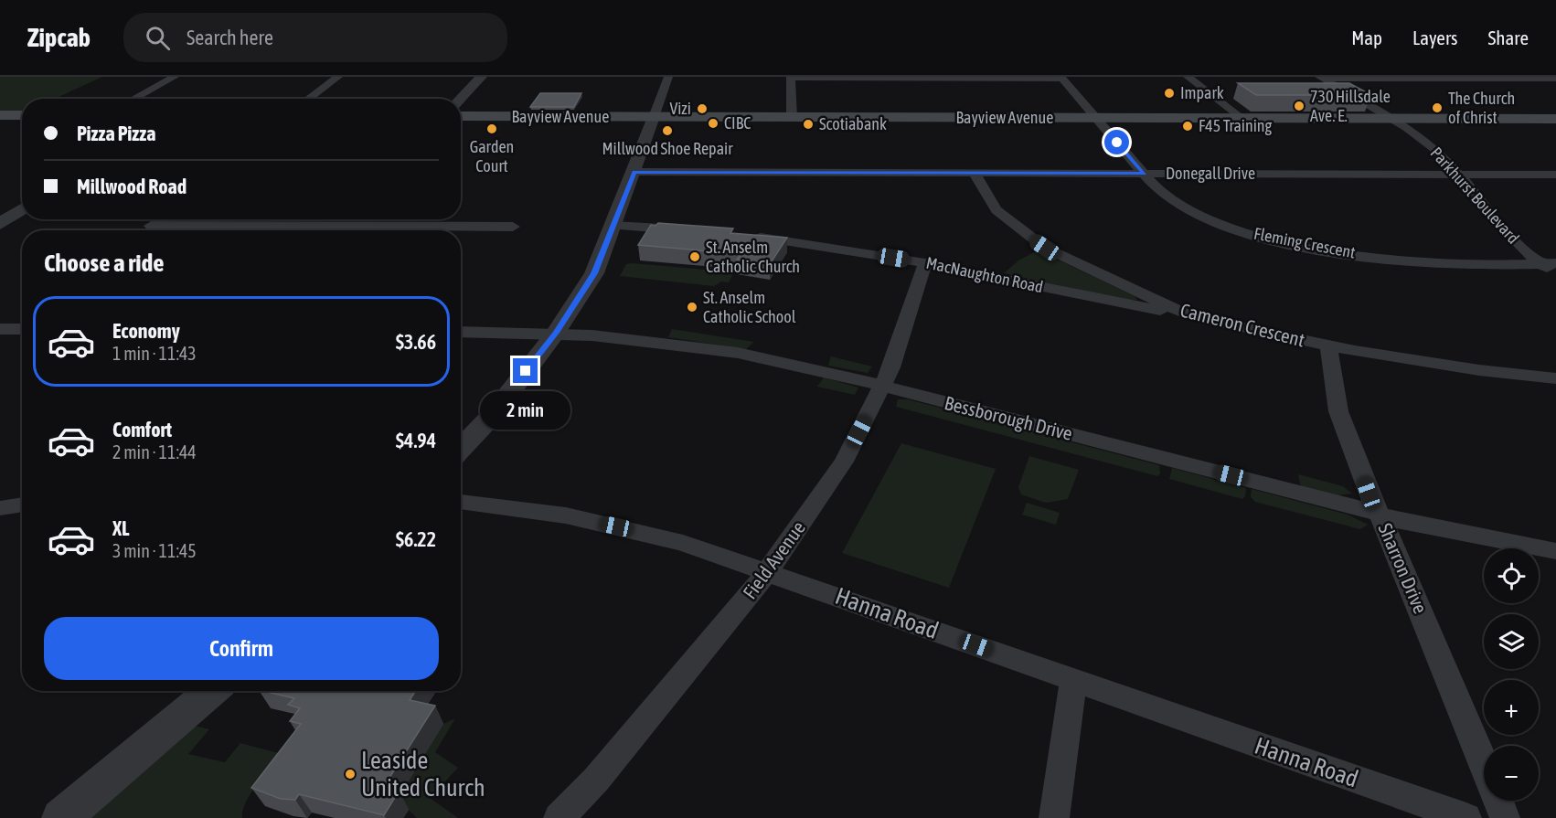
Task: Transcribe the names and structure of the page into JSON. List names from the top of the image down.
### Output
{
  "streets": {
    "main road": ["Bayview Avenue"],
    "street": [
      "Donegall Drive",
      "Parkhurst Boulevard",
      "Fleming Crescent",
      "MacNaughton Road",
      "Cameron Crescent",
      "Bessborough Drive",
      "Field Avenue",
      "Sharron Drive",
      "Hanna Road"
    ]
  },
  "crossings": [
    ["Bayview Avenue", "Parkhurst Boulevard"],
    ["Bayview Avenue", "Fleming Crescent"],
    ["Donegall Drive", "Parkhurst Boulevard"],
    ["Donegall Drive", "Fleming Crescent"],
    ["Donegall Drive", "Cameron Crescent"],
    ["Parkhurst Boulevard", "Fleming Crescent"],
    ["MacNaughton Road", "Cameron Crescent"],
    ["MacNaughton Road", "Field Avenue"],
    ["Cameron Crescent", "Sharron Drive"],
    ["Bessborough Drive", "Field Avenue"],
    ["Bessborough Drive", "Sharron Drive"],
    ["Field Avenue", "Hanna Road"]
  ],
  "places": [
    "Impark",
    "730 Hillsdale Ave. E.",
    "The Church of Christ",
    "Vizi",
    "CIBC",
    "Scotiabank",
    "F45 Training",
    "Garden Court",
    "Millwood Shoe Repair",
    "St. Anselm Catholic Church",
    "St. Anselm Catholic School",
    "Leaside United Church"
  ],
  "page": {
    "header": "Zipcab",
    "search": "Search here",
    "nav": ["Map", "Layers", "Share"],
    "banner": ["Pizza Pizza", "Millwood Road"],
    "heading": "Choose a ride",
    "list": [
      {
        "name": "Economy",
        "note": "1 min · 11:43",
        "value": "$3.66"
      },
      {
        "name": "Comfort",
        "note": "2 min · 11:44",
        "value": "$4.94"
      },
      {
        "name": "XL",
        "note": "3 min · 11:45",
        "value": "$6.22"
      }
    ],
    "bubble": "2 min",
    "map_buttons": ["+", "−"],
    "buttons": "Confirm"
  }
}
